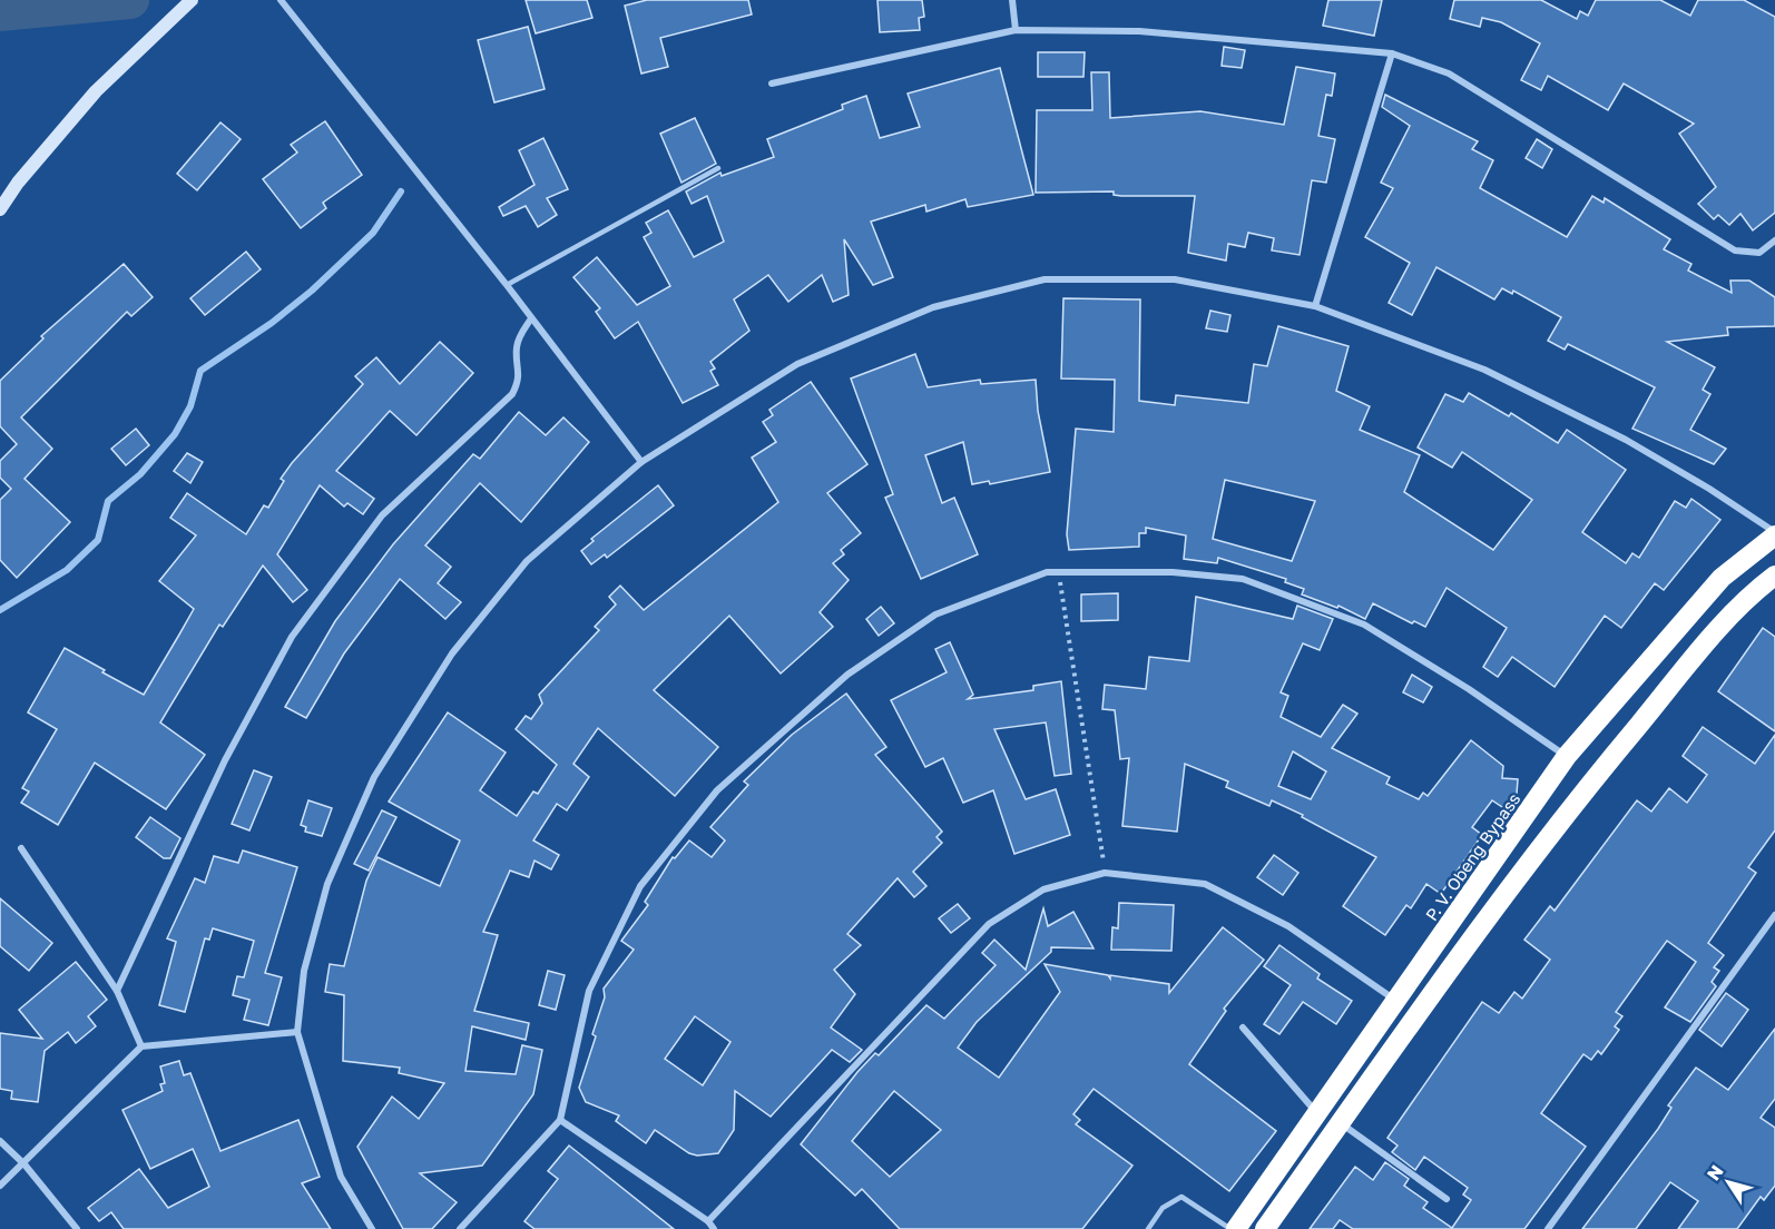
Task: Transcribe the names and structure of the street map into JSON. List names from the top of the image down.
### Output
{
  "streets": {
    "highway": ["P. V. Obeng Bypass"]
  },
  "north": "top left"
}
